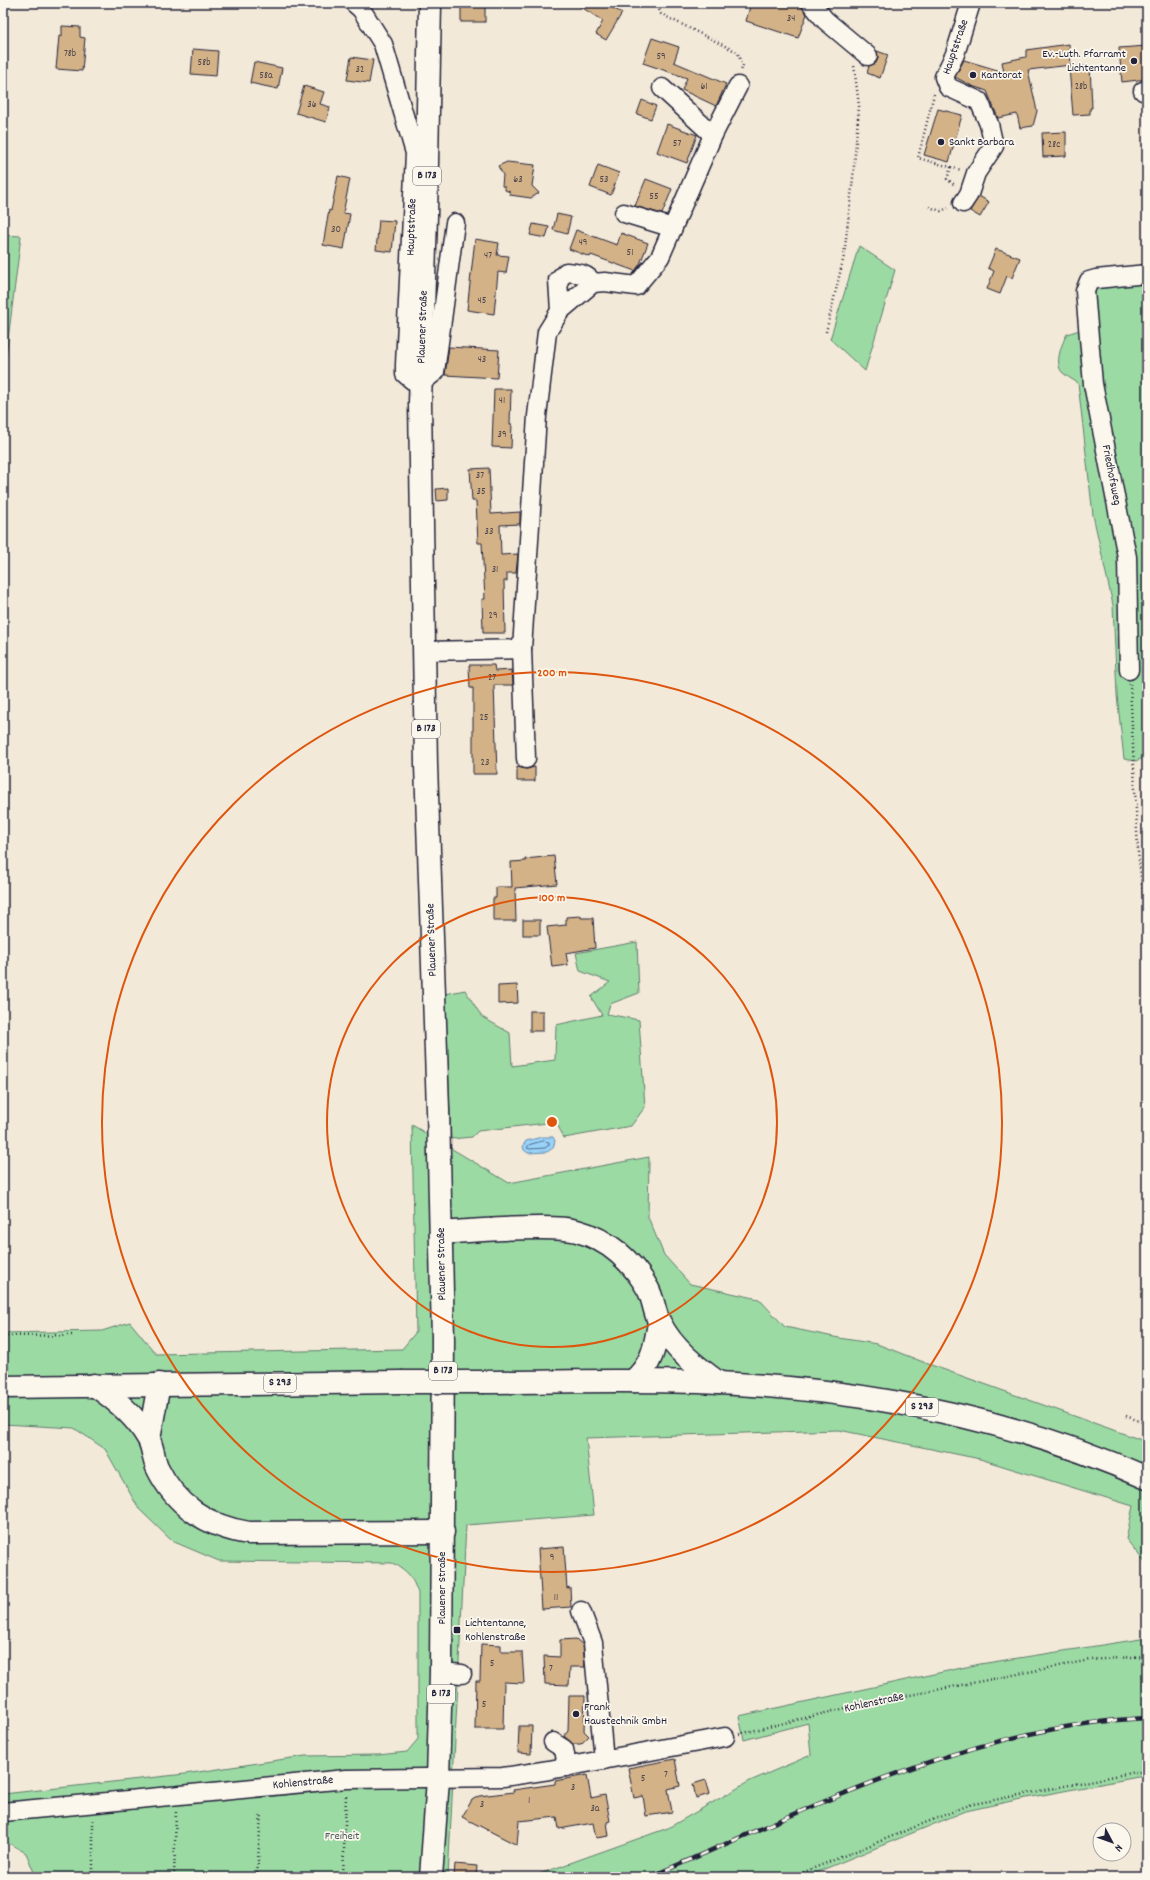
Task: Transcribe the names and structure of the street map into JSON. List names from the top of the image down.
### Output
{
  "streets": {
    "main road": ["B 173", "Plauener Straße", "S 293"],
    "street": ["Hauptstraße", "Friedhofsweg", "Kohlenstraße"]
  },
  "crossings": [
    ["Hauptstraße", "Plauener Straße"],
    ["Plauener Straße", "Kohlenstraße"]
  ],
  "parks": ["Freiheit"],
  "places": {
    "other": [
      "Ev.-Luth. Pfarramt Lichtentanne",
      "Kantorat",
      "Sankt Barbara",
      "Frank Haustechnik GmbH"
    ],
    "transit": ["Lichtentanne, Kohlenstraße"]
  },
  "house_numbers": [
    "34",
    "78b",
    "59",
    "58b",
    "32",
    "58a",
    "61",
    "28b",
    "36",
    "57",
    "28c",
    "63",
    "53",
    "55",
    "30",
    "49",
    "51",
    "47",
    "45",
    "43",
    "41",
    "39",
    "37",
    "35",
    "33",
    "31",
    "29",
    "27",
    "25",
    "23",
    "9",
    "11",
    "5",
    "7",
    "5",
    "7",
    "5",
    "3",
    "1",
    "3",
    "3a"
  ],
  "north": "bottom right",
  "rings": ["200 m", "100 m"]
}
